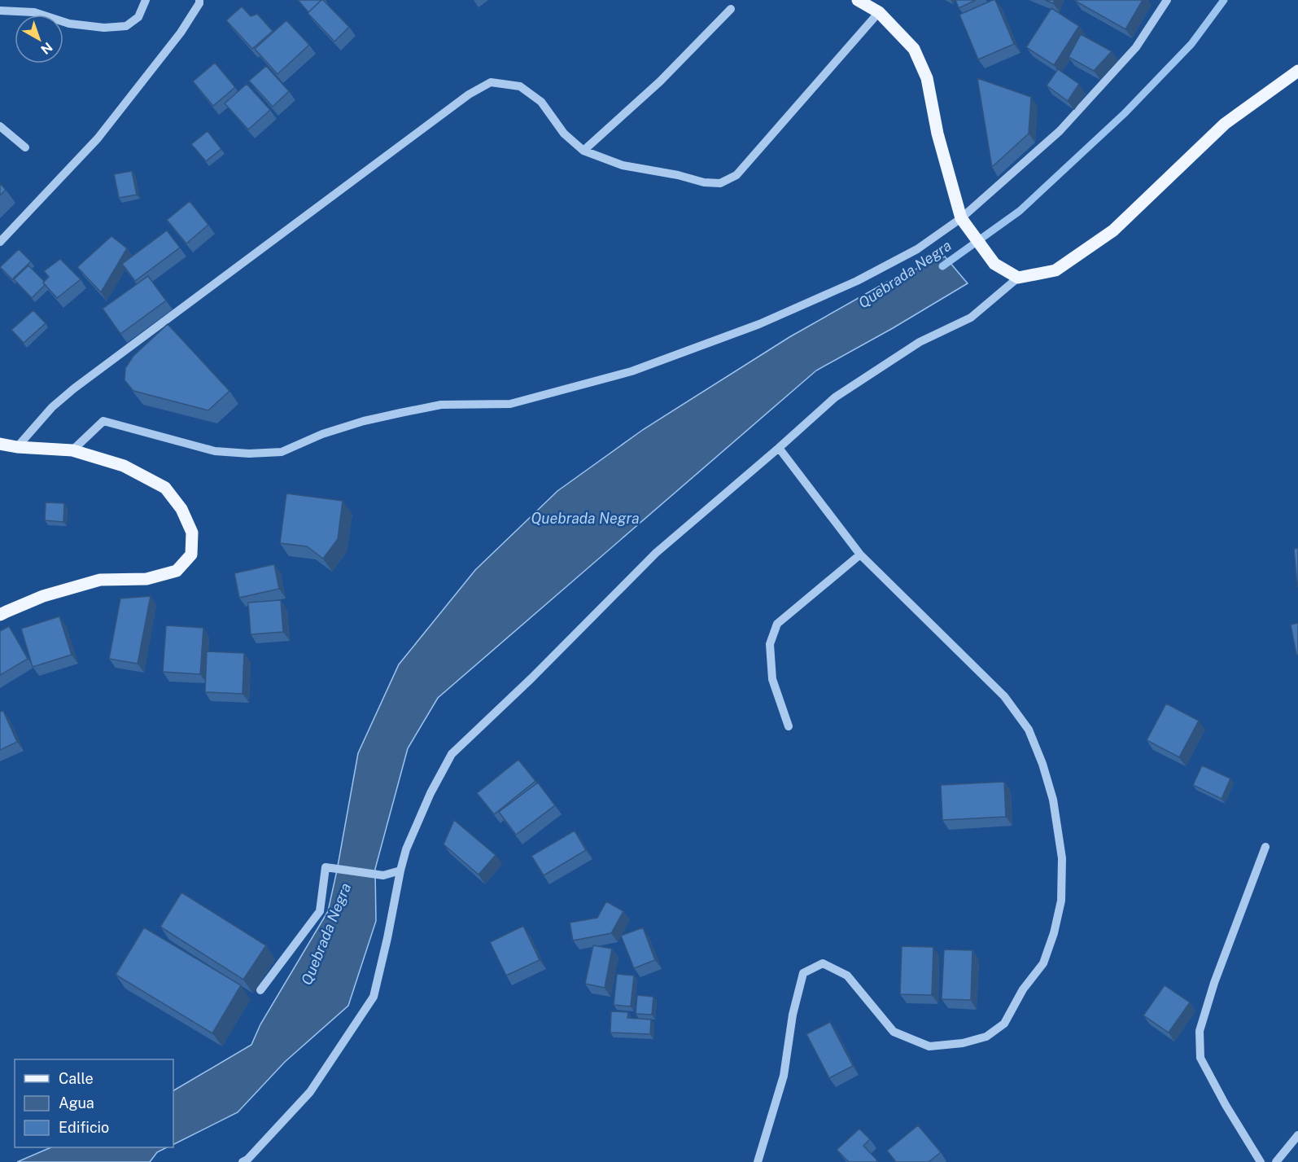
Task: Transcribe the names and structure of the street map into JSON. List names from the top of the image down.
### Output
{
  "water": ["Quebrada Negra"],
  "legend": ["Calle", "Agua", "Edificio"],
  "north": "bottom right"
}
